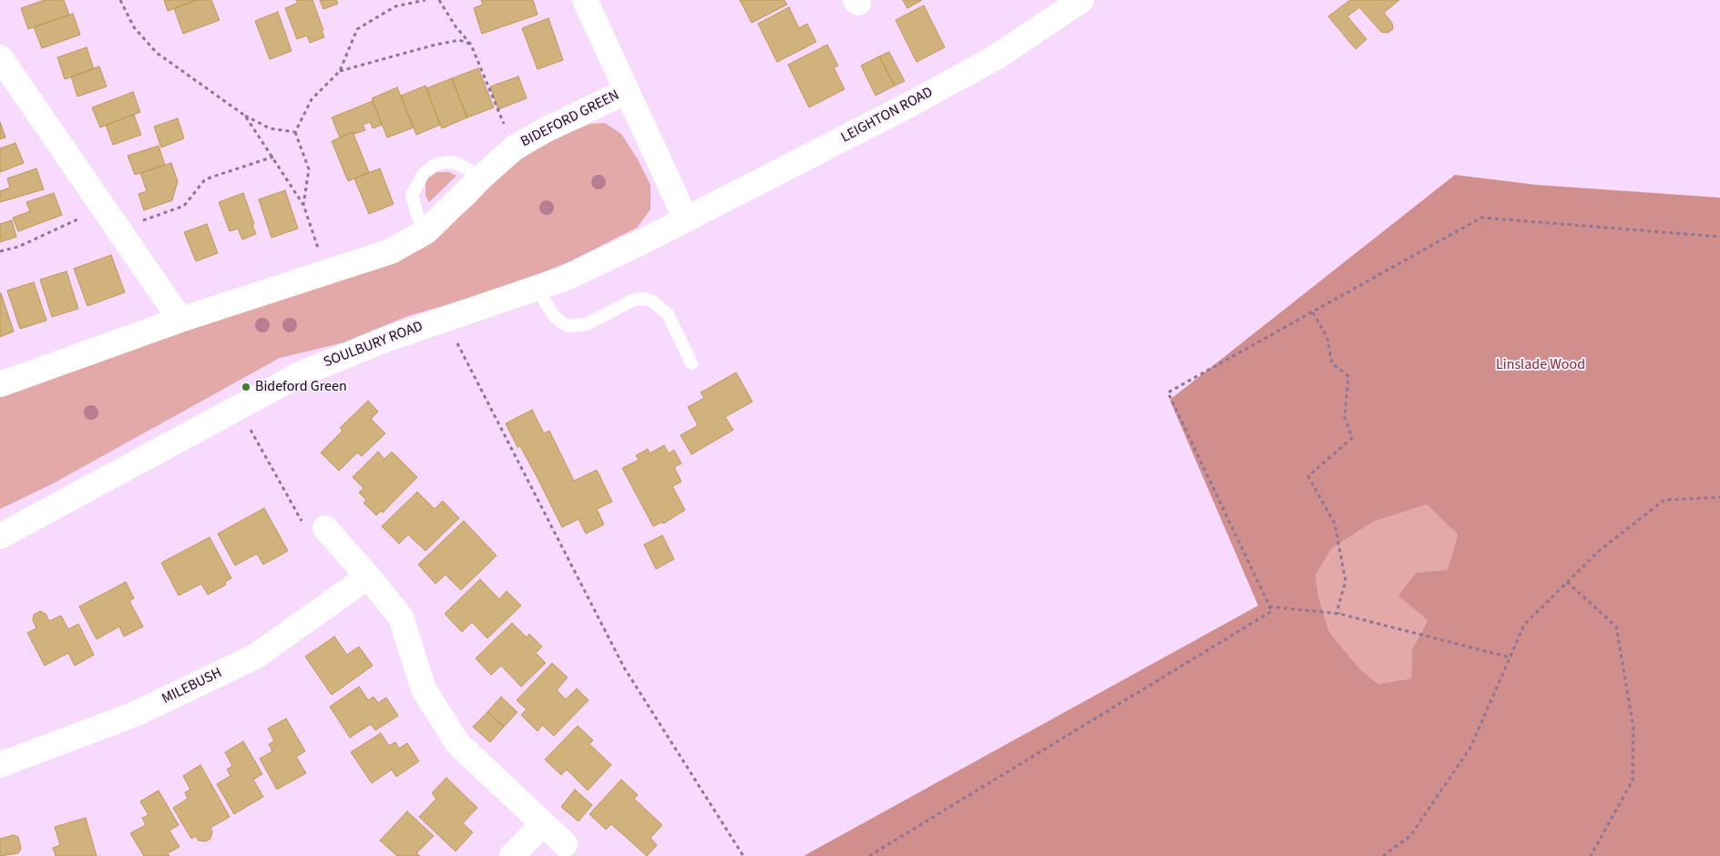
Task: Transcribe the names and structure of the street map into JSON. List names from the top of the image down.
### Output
{
  "streets": {
    "street": [
      "LEIGHTON ROAD",
      "BIDEFORD GREEN",
      "SOULBURY ROAD",
      "MILEBUSH"
    ]
  },
  "crossings": [
    ["LEIGHTON ROAD", "BIDEFORD GREEN"],
    ["LEIGHTON ROAD", "SOULBURY ROAD"],
    ["BIDEFORD GREEN", "SOULBURY ROAD"]
  ],
  "parks": ["Linslade Wood"],
  "places": ["Bideford Green"]
}
